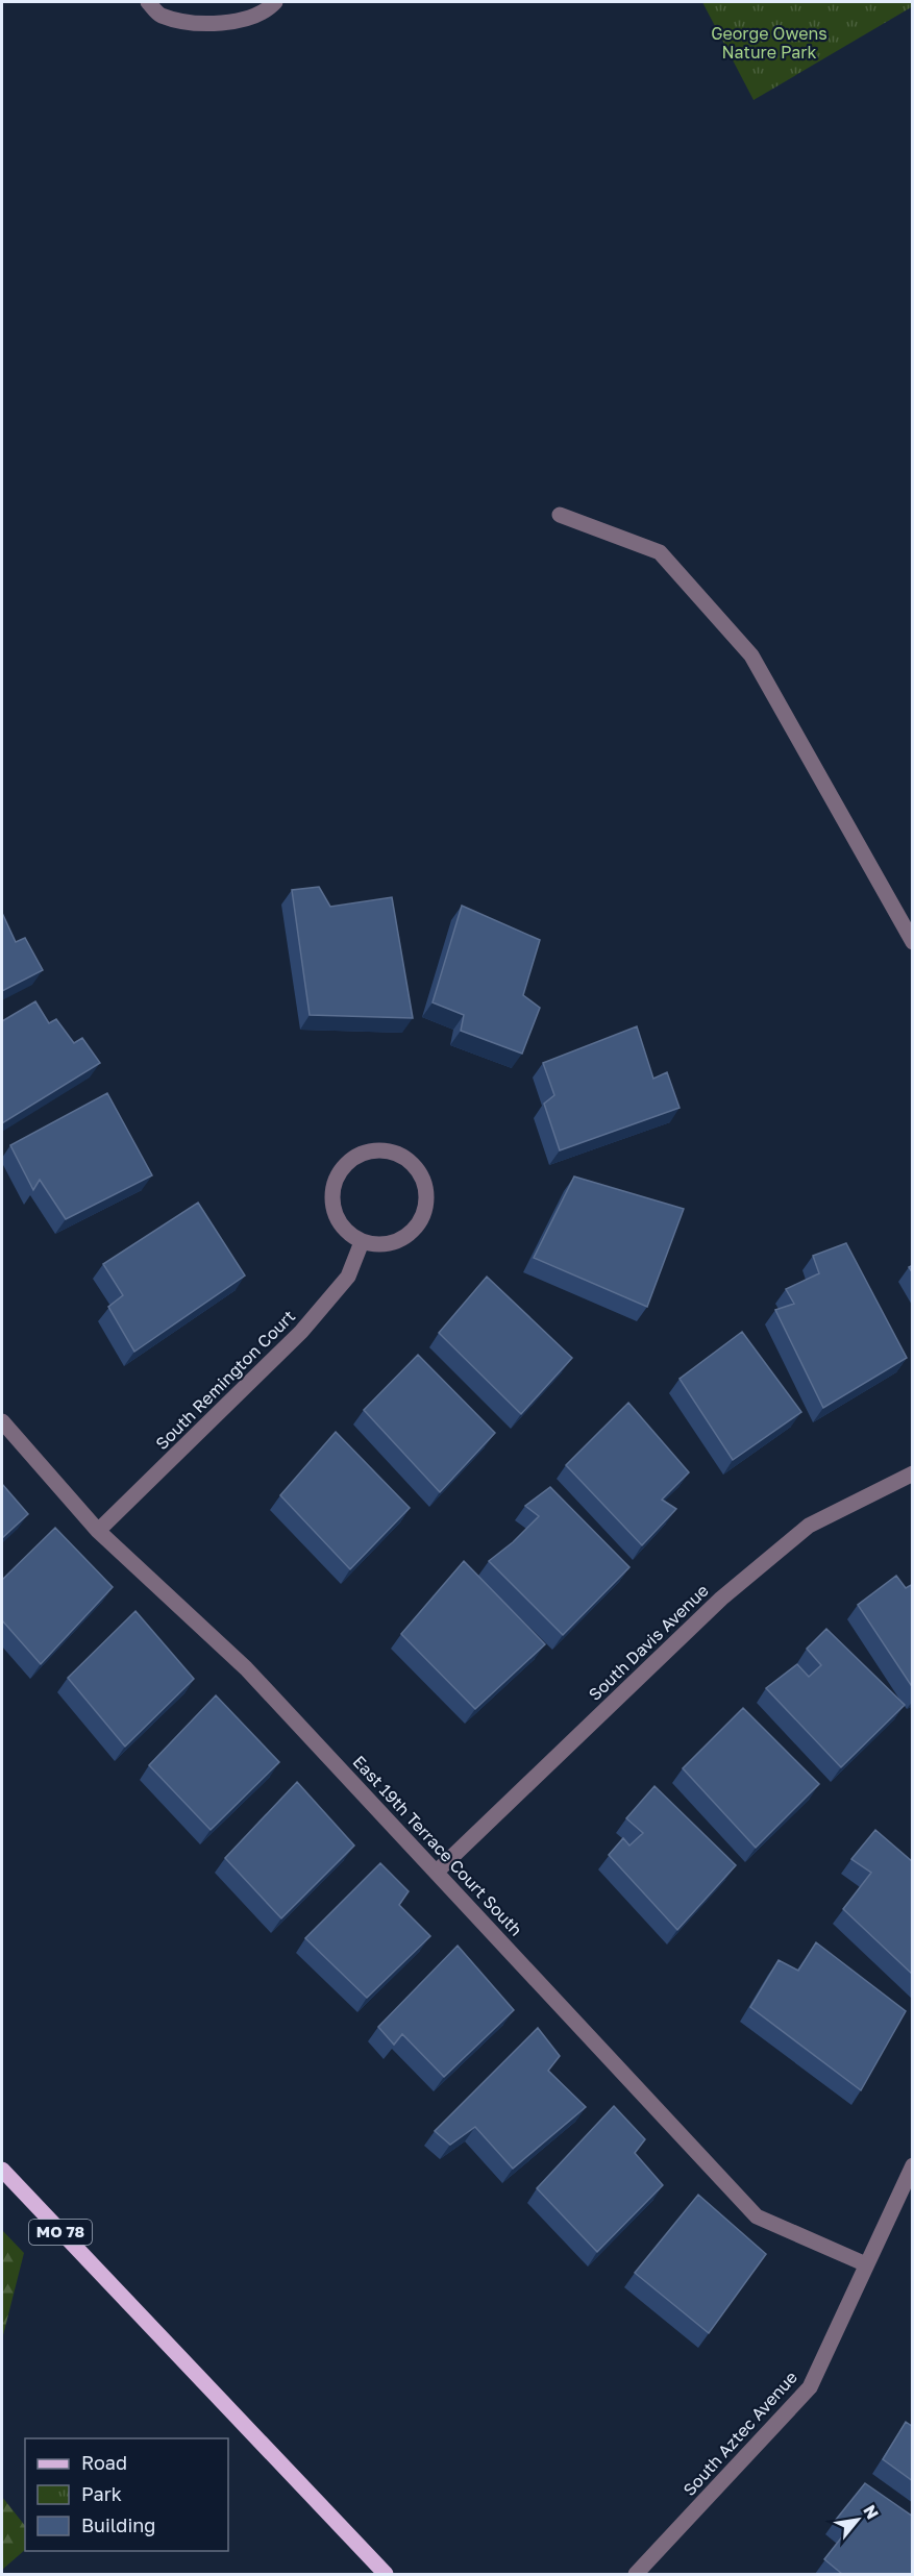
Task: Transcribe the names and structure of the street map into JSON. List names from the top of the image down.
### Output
{
  "streets": {
    "main road": ["MO 78"],
    "street": [
      "South Remington Court",
      "South Davis Avenue",
      "East 19th Terrace Court South",
      "South Aztec Avenue"
    ]
  },
  "crossings": [
    ["South Remington Court", "East 19th Terrace Court South"],
    ["South Davis Avenue", "East 19th Terrace Court South"],
    ["East 19th Terrace Court South", "South Aztec Avenue"]
  ],
  "parks": ["George Owens Nature Park"],
  "legend": ["Road", "Park", "Building"],
  "north": "top right"
}
